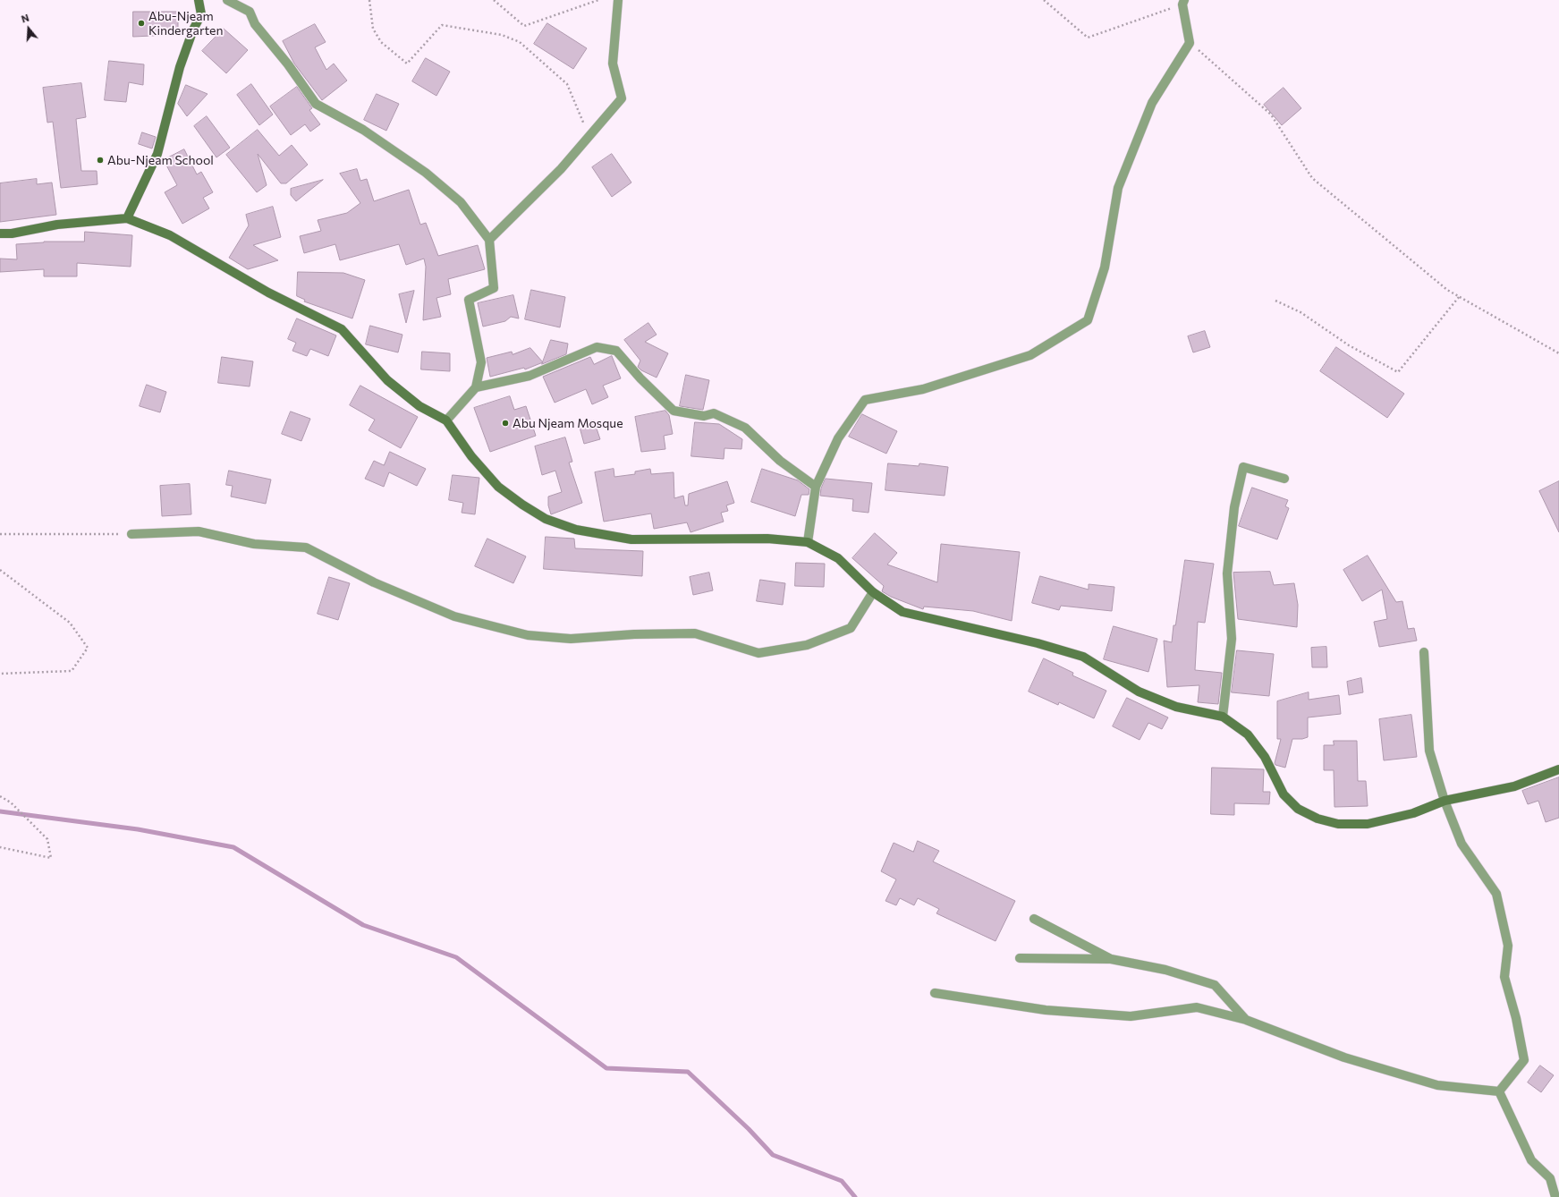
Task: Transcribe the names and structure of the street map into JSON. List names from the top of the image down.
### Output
{
  "places": ["Abu-Njeam Kindergarten", "Abu-Njeam School", "Abu Njeam Mosque"],
  "north": "top"
}
